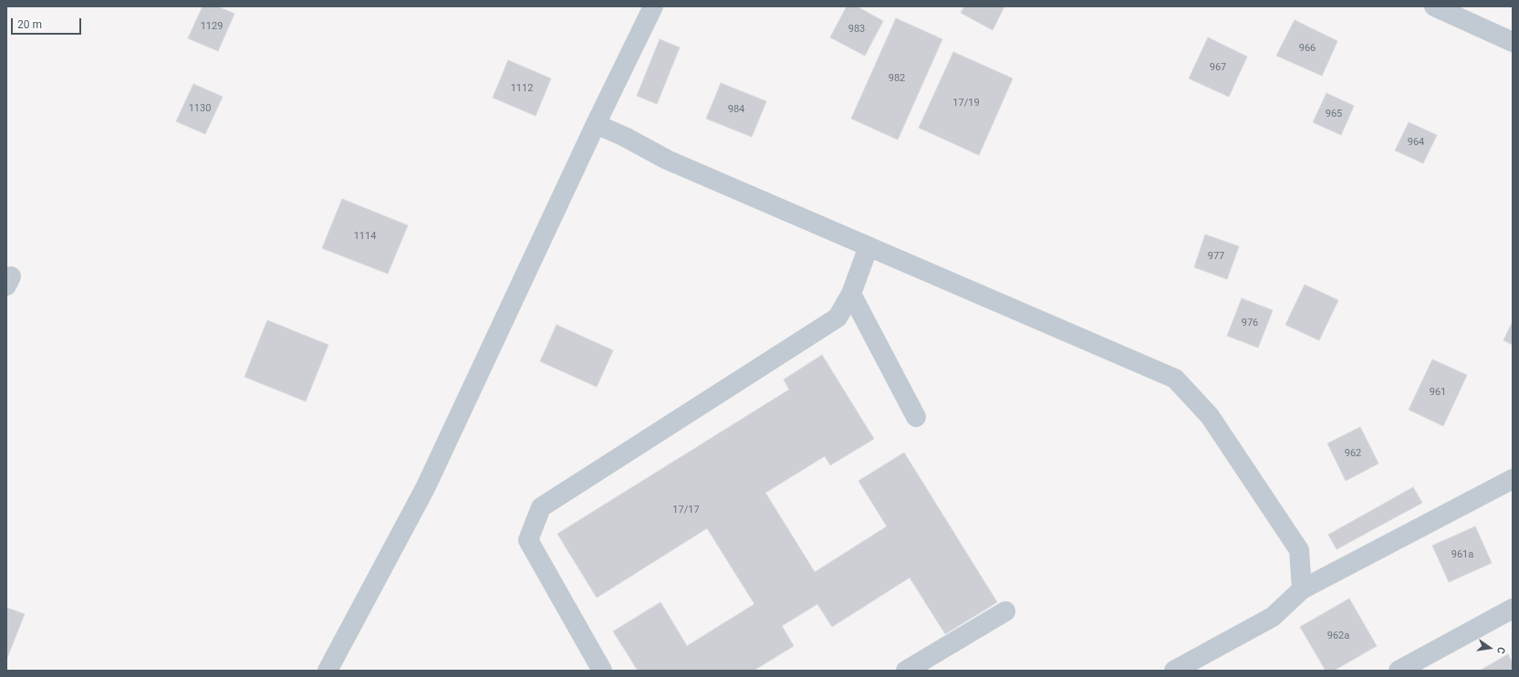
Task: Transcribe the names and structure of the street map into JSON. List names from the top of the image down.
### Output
{
  "house_numbers": [
    "1129",
    "983",
    "966",
    "967",
    "982",
    "1112",
    "17/19",
    "1130",
    "984",
    "965",
    "964",
    "1114",
    "977",
    "976",
    "961",
    "962",
    "17/17",
    "961а",
    "962а"
  ],
  "scale_bar": "20 m",
  "north": "right"
}
